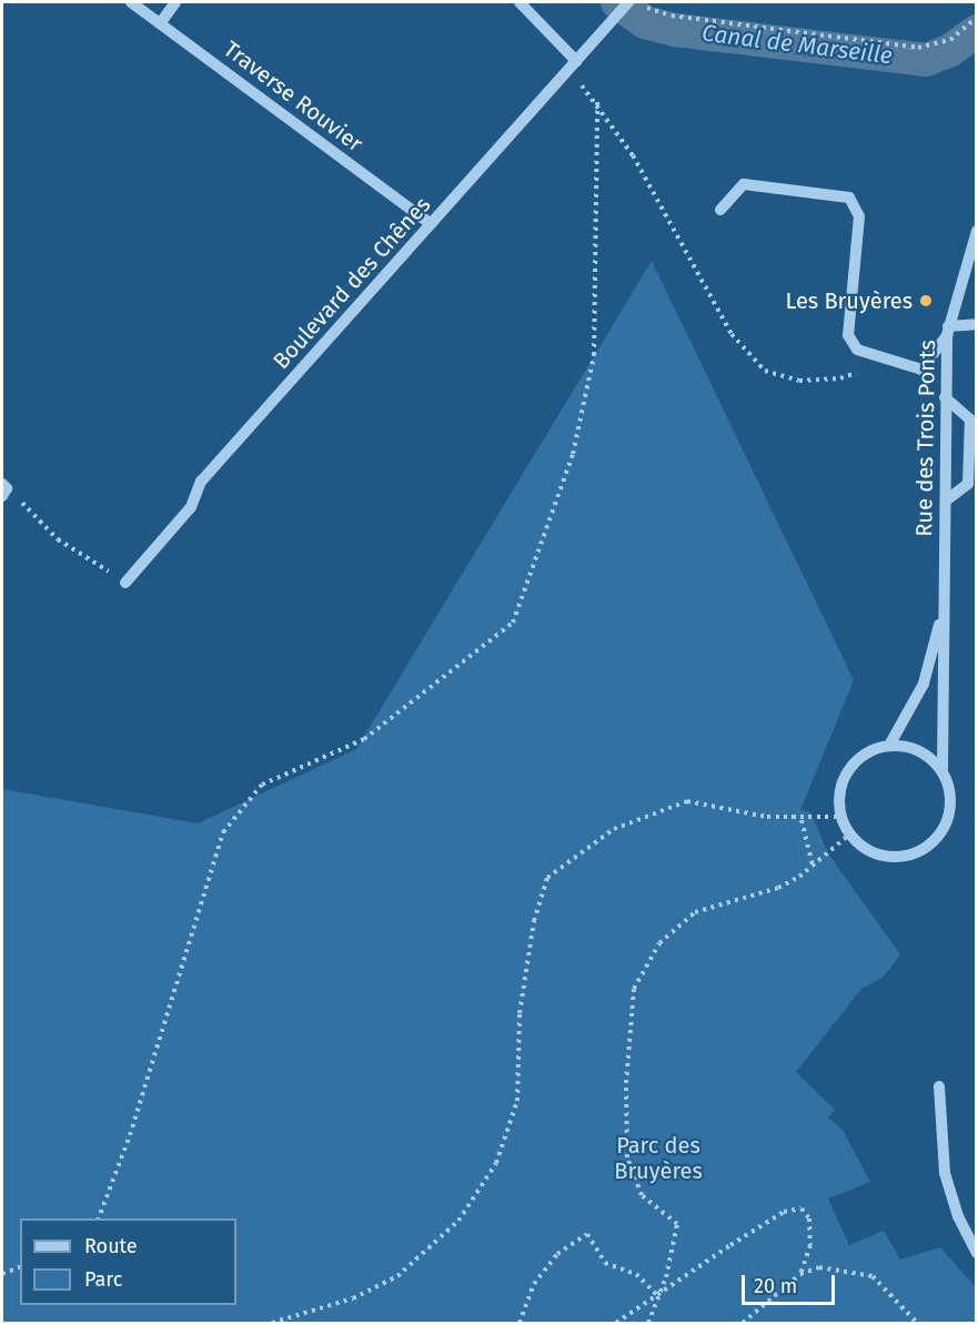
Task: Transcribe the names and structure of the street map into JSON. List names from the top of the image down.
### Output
{
  "streets": {
    "street": ["Traverse Rouvier", "Boulevard des Chênes", "Rue des Trois Ponts"]
  },
  "crossings": [
    ["Traverse Rouvier", "Boulevard des Chênes"]
  ],
  "water": ["Canal de Marseille"],
  "parks": ["Parc des Bruyères"],
  "places": ["Les Bruyères"],
  "legend": ["Route", "Parc"],
  "scale_bar": "20 m"
}
